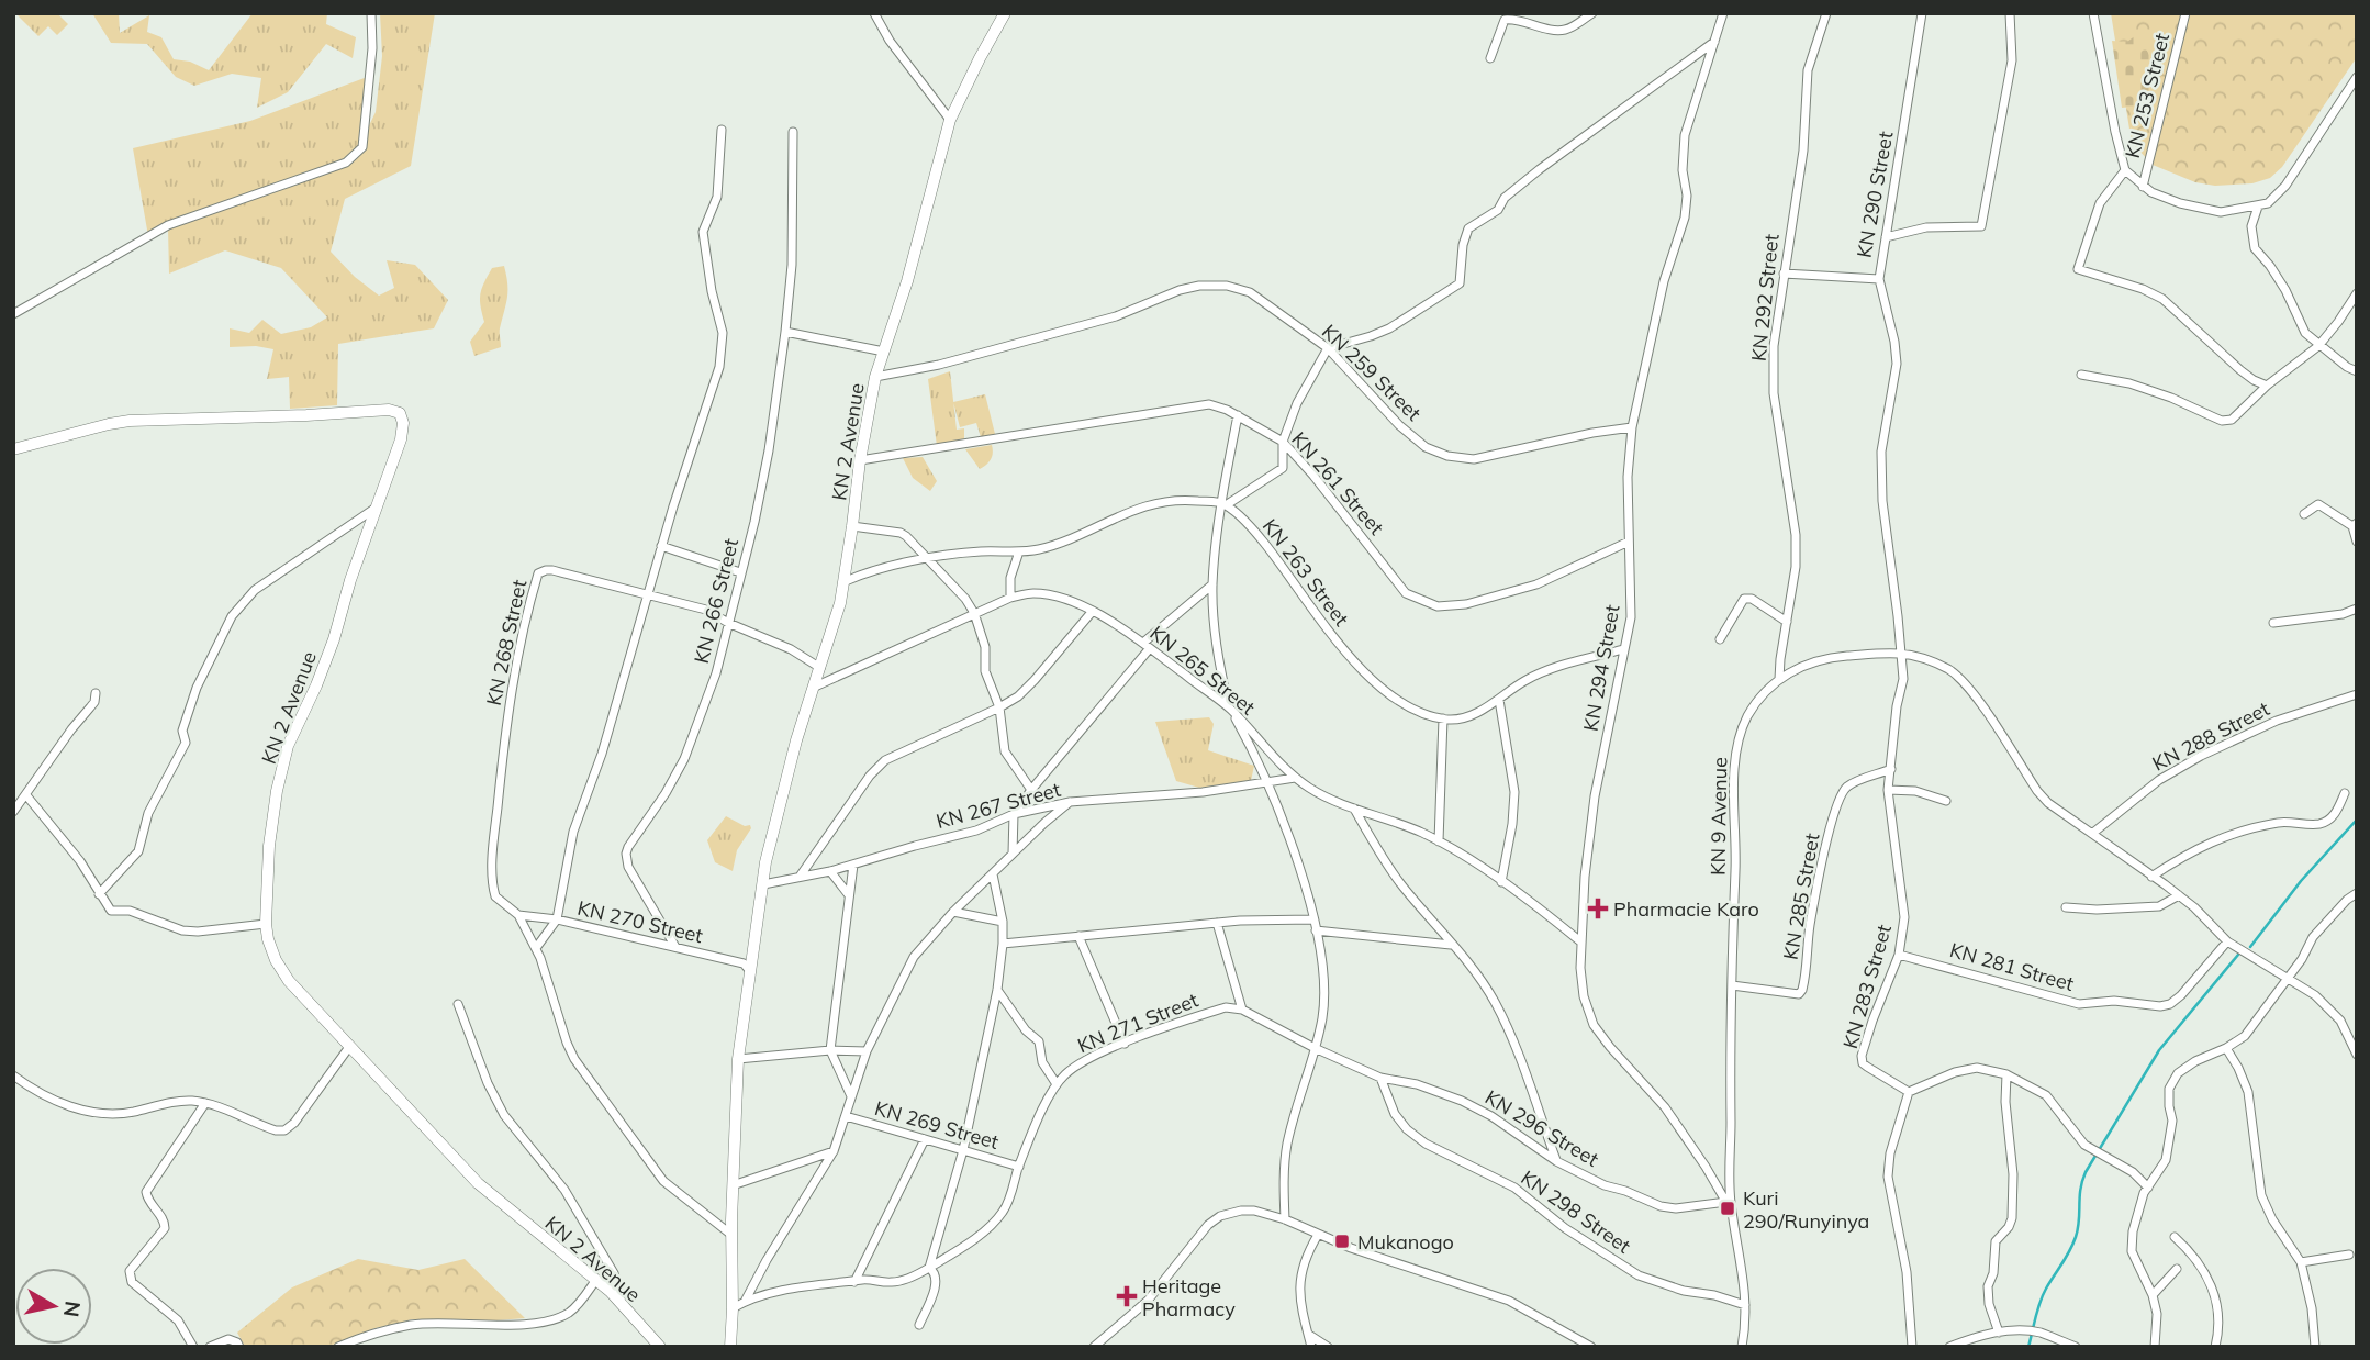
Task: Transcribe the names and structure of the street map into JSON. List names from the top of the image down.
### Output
{
  "streets": {
    "main road": ["KN 2 Avenue"],
    "street": [
      "KN 253 Street",
      "KN 290 Street",
      "KN 292 Street",
      "KN 259 Street",
      "KN 261 Street",
      "KN 263 Street",
      "KN 266 Street",
      "KN 268 Street",
      "KN 294 Street",
      "KN 265 Street",
      "KN 288 Street",
      "KN 267 Street",
      "KN 9 Avenue",
      "KN 285 Street",
      "KN 270 Street",
      "KN 281 Street",
      "KN 283 Street",
      "KN 271 Street",
      "KN 269 Street",
      "KN 296 Street",
      "KN 298 Street"
    ]
  },
  "crossings": [
    ["KN 290 Street", "KN 9 Avenue"],
    ["KN 290 Street", "KN 283 Street"],
    ["KN 292 Street", "KN 9 Avenue"],
    ["KN 259 Street", "KN 2 Avenue"],
    ["KN 259 Street", "KN 294 Street"],
    ["KN 2 Avenue", "KN 261 Street"],
    ["KN 2 Avenue", "KN 268 Street"],
    ["KN 2 Avenue", "KN 265 Street"],
    ["KN 2 Avenue", "KN 267 Street"],
    ["KN 2 Avenue", "KN 270 Street"],
    ["KN 2 Avenue", "KN 271 Street"],
    ["KN 261 Street", "KN 294 Street"],
    ["KN 266 Street", "KN 268 Street"],
    ["KN 266 Street", "KN 270 Street"],
    ["KN 268 Street", "KN 270 Street"],
    ["KN 294 Street", "KN 265 Street"],
    ["KN 294 Street", "KN 9 Avenue"],
    ["KN 294 Street", "KN 296 Street"],
    ["KN 265 Street", "KN 267 Street"],
    ["KN 288 Street", "KN 9 Avenue"],
    ["KN 9 Avenue", "KN 285 Street"],
    ["KN 9 Avenue", "KN 281 Street"],
    ["KN 9 Avenue", "KN 283 Street"],
    ["KN 9 Avenue", "KN 296 Street"],
    ["KN 9 Avenue", "KN 298 Street"],
    ["KN 285 Street", "KN 283 Street"],
    ["KN 281 Street", "KN 283 Street"],
    ["KN 271 Street", "KN 269 Street"],
    ["KN 296 Street", "KN 298 Street"]
  ],
  "places": {
    "health": ["Pharmacie Karo", "Heritage Pharmacy"],
    "transit": ["Kuri 290/Runyinya", "Mukanogo"]
  },
  "north": "right"
}
